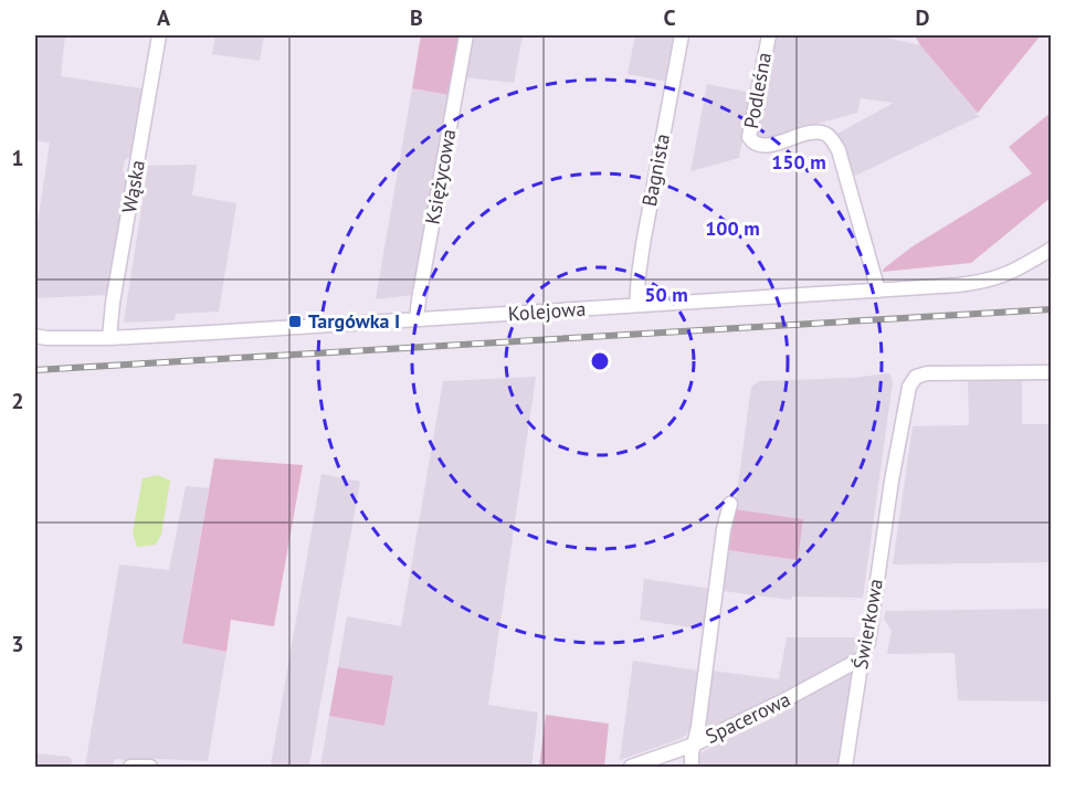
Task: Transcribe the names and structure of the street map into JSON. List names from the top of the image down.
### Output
{
  "streets": {
    "street": [
      "Podleśna",
      "Bagnista",
      "Księżycowa",
      "Wąska",
      "Kolejowa",
      "Świerkowa",
      "Spacerowa"
    ]
  },
  "crossings": [
    ["Podleśna", "Kolejowa"],
    ["Bagnista", "Kolejowa"],
    ["Księżycowa", "Kolejowa"],
    ["Wąska", "Kolejowa"],
    ["Świerkowa", "Spacerowa"]
  ],
  "places": {
    "transit": ["Targówka I"]
  },
  "grid": {
    "columns": [
      "A",
      "B",
      "C",
      "D"
    ],
    "rows": ["1", "2", "3"]
  },
  "rings": ["150 m", "100 m", "50 m"]
}
